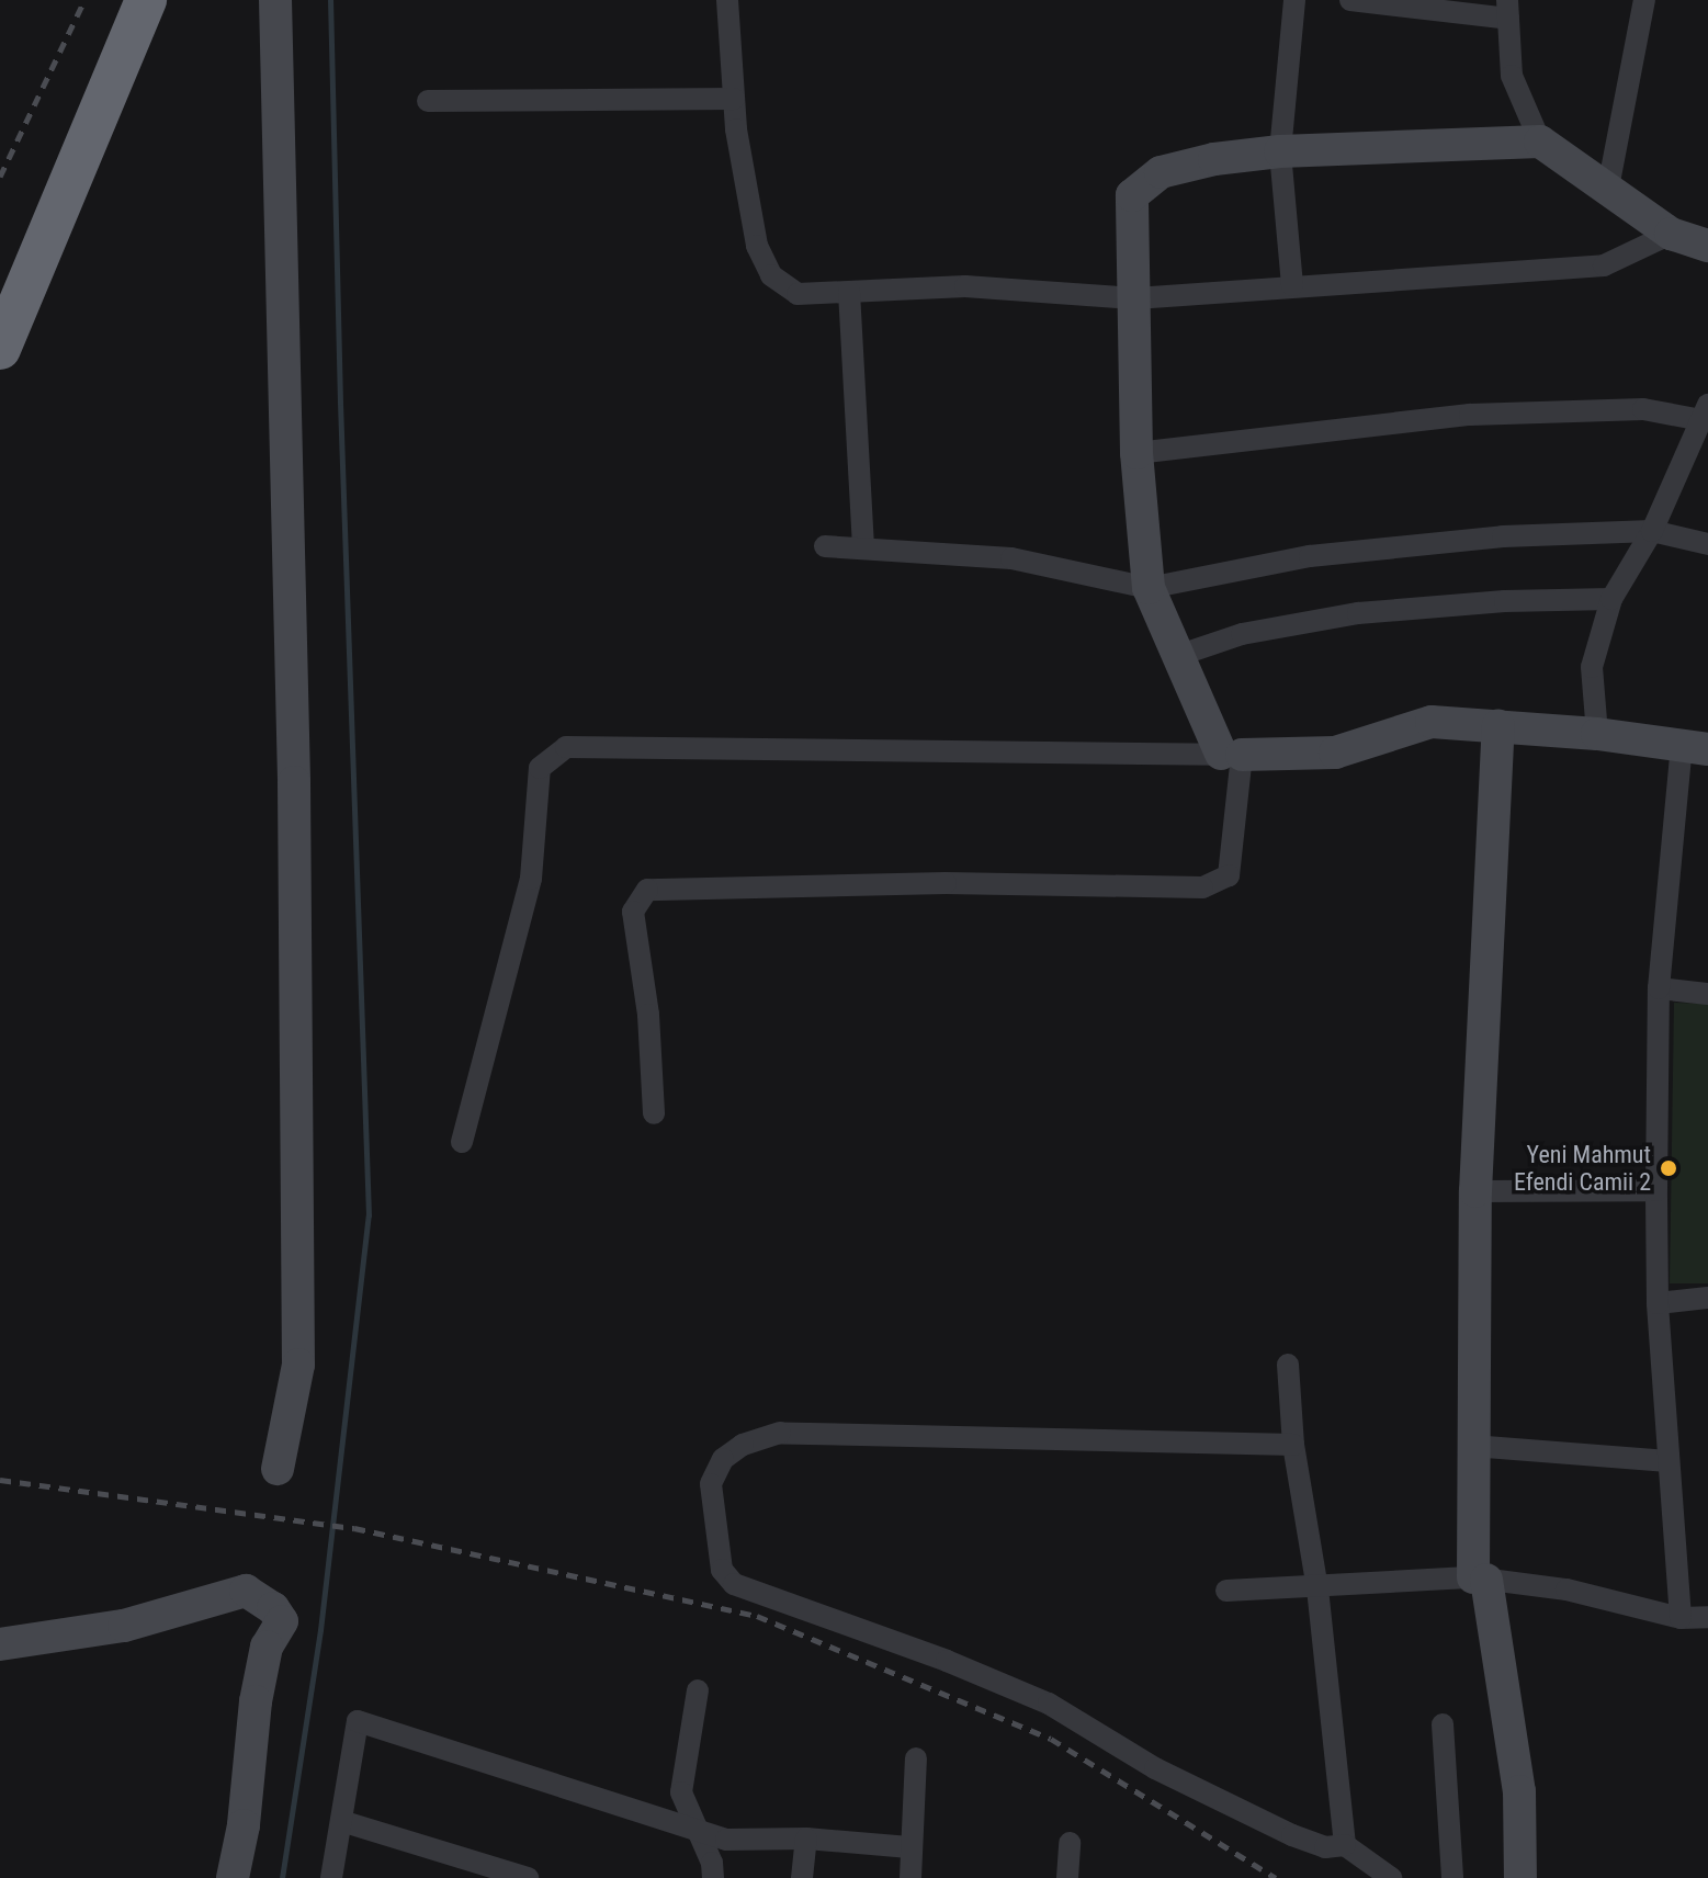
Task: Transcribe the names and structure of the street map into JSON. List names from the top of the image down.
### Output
{
  "places": ["Yeni Mahmut Efendi Camii 2"]
}
